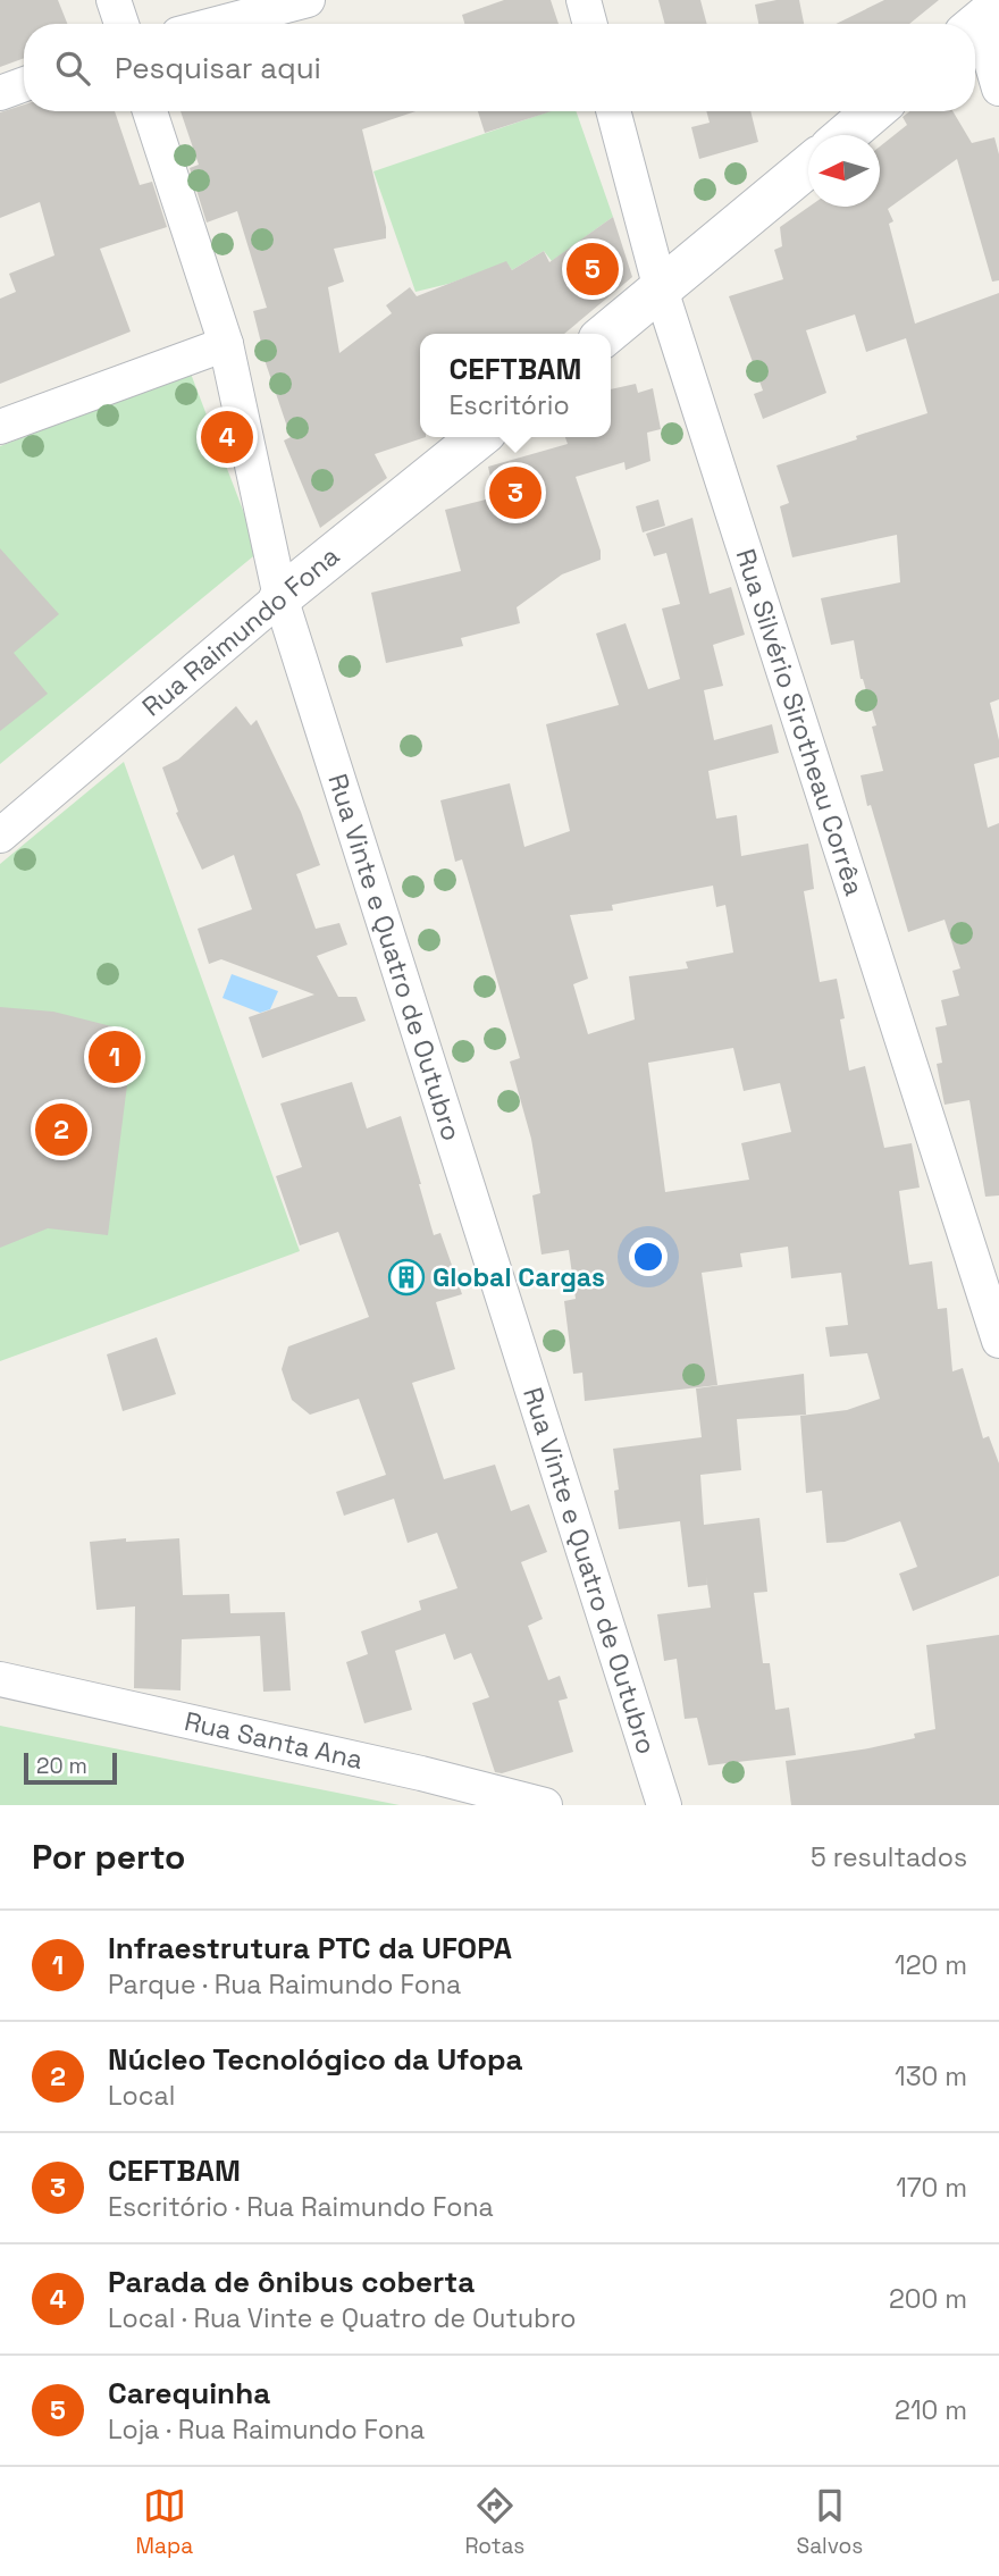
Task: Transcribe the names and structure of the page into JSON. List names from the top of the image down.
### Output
{
  "streets": {
    "street": [
      "Rua Raimundo Fona",
      "Rua Silvério Sirotheau Corrêa",
      "Rua Vinte e Quatro de Outubro",
      "Rua Santa Ana"
    ]
  },
  "crossings": [
    ["Rua Raimundo Fona", "Rua Vinte e Quatro de Outubro"]
  ],
  "places": {
    "building": ["Global Cargas"]
  },
  "scale_bar": "20 m",
  "north": "left",
  "page": {
    "search": "Pesquisar aqui",
    "pins": [
      "5",
      "4",
      "3",
      "1",
      "2"
    ],
    "popup": ["CEFTBAM", "Escritório"],
    "scale": "20 m",
    "heading": ["Por perto", "5 resultados"],
    "list": [
      {
        "mark": "1",
        "name": "Infraestrutura PTC da UFOPA",
        "note": "Parque · Rua Raimundo Fona",
        "value": "120 m"
      },
      {
        "mark": "2",
        "name": "Núcleo Tecnológico da Ufopa",
        "note": "Local",
        "value": "130 m"
      },
      {
        "mark": "3",
        "name": "CEFTBAM",
        "note": "Escritório · Rua Raimundo Fona",
        "value": "170 m"
      },
      {
        "mark": "4",
        "name": "Parada de ônibus coberta",
        "note": "Local · Rua Vinte e Quatro de Outubro",
        "value": "200 m"
      },
      {
        "mark": "5",
        "name": "Carequinha",
        "note": "Loja · Rua Raimundo Fona",
        "value": "210 m"
      }
    ],
    "nav": ["Mapa", "Rotas", "Salvos"]
  }
}
